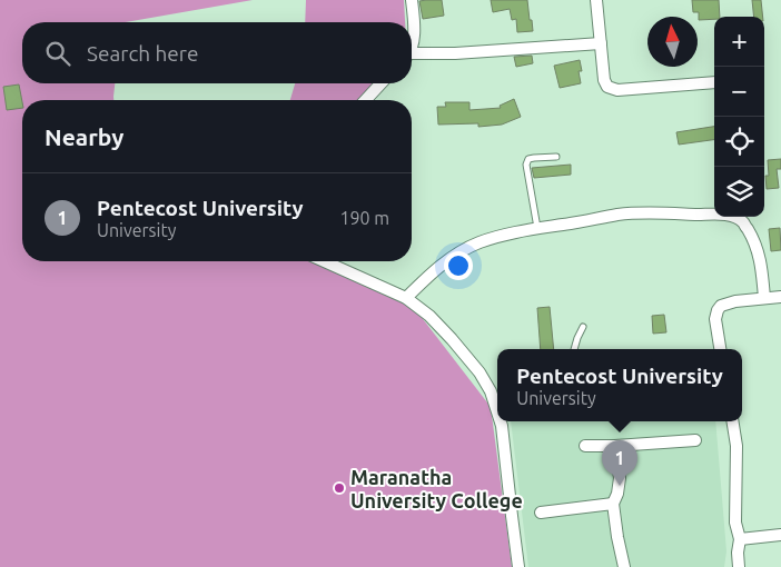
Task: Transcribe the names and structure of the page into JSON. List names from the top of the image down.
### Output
{
  "places": ["Maranatha University College"],
  "north": "top",
  "page": {
    "map_buttons": ["+", "−"],
    "search": "Search here",
    "heading": "Nearby",
    "list": [
      {
        "mark": "1",
        "name": "Pentecost University",
        "note": "University",
        "value": "190 m"
      }
    ],
    "popup": ["Pentecost University", "University"],
    "pins": "1"
  }
}
